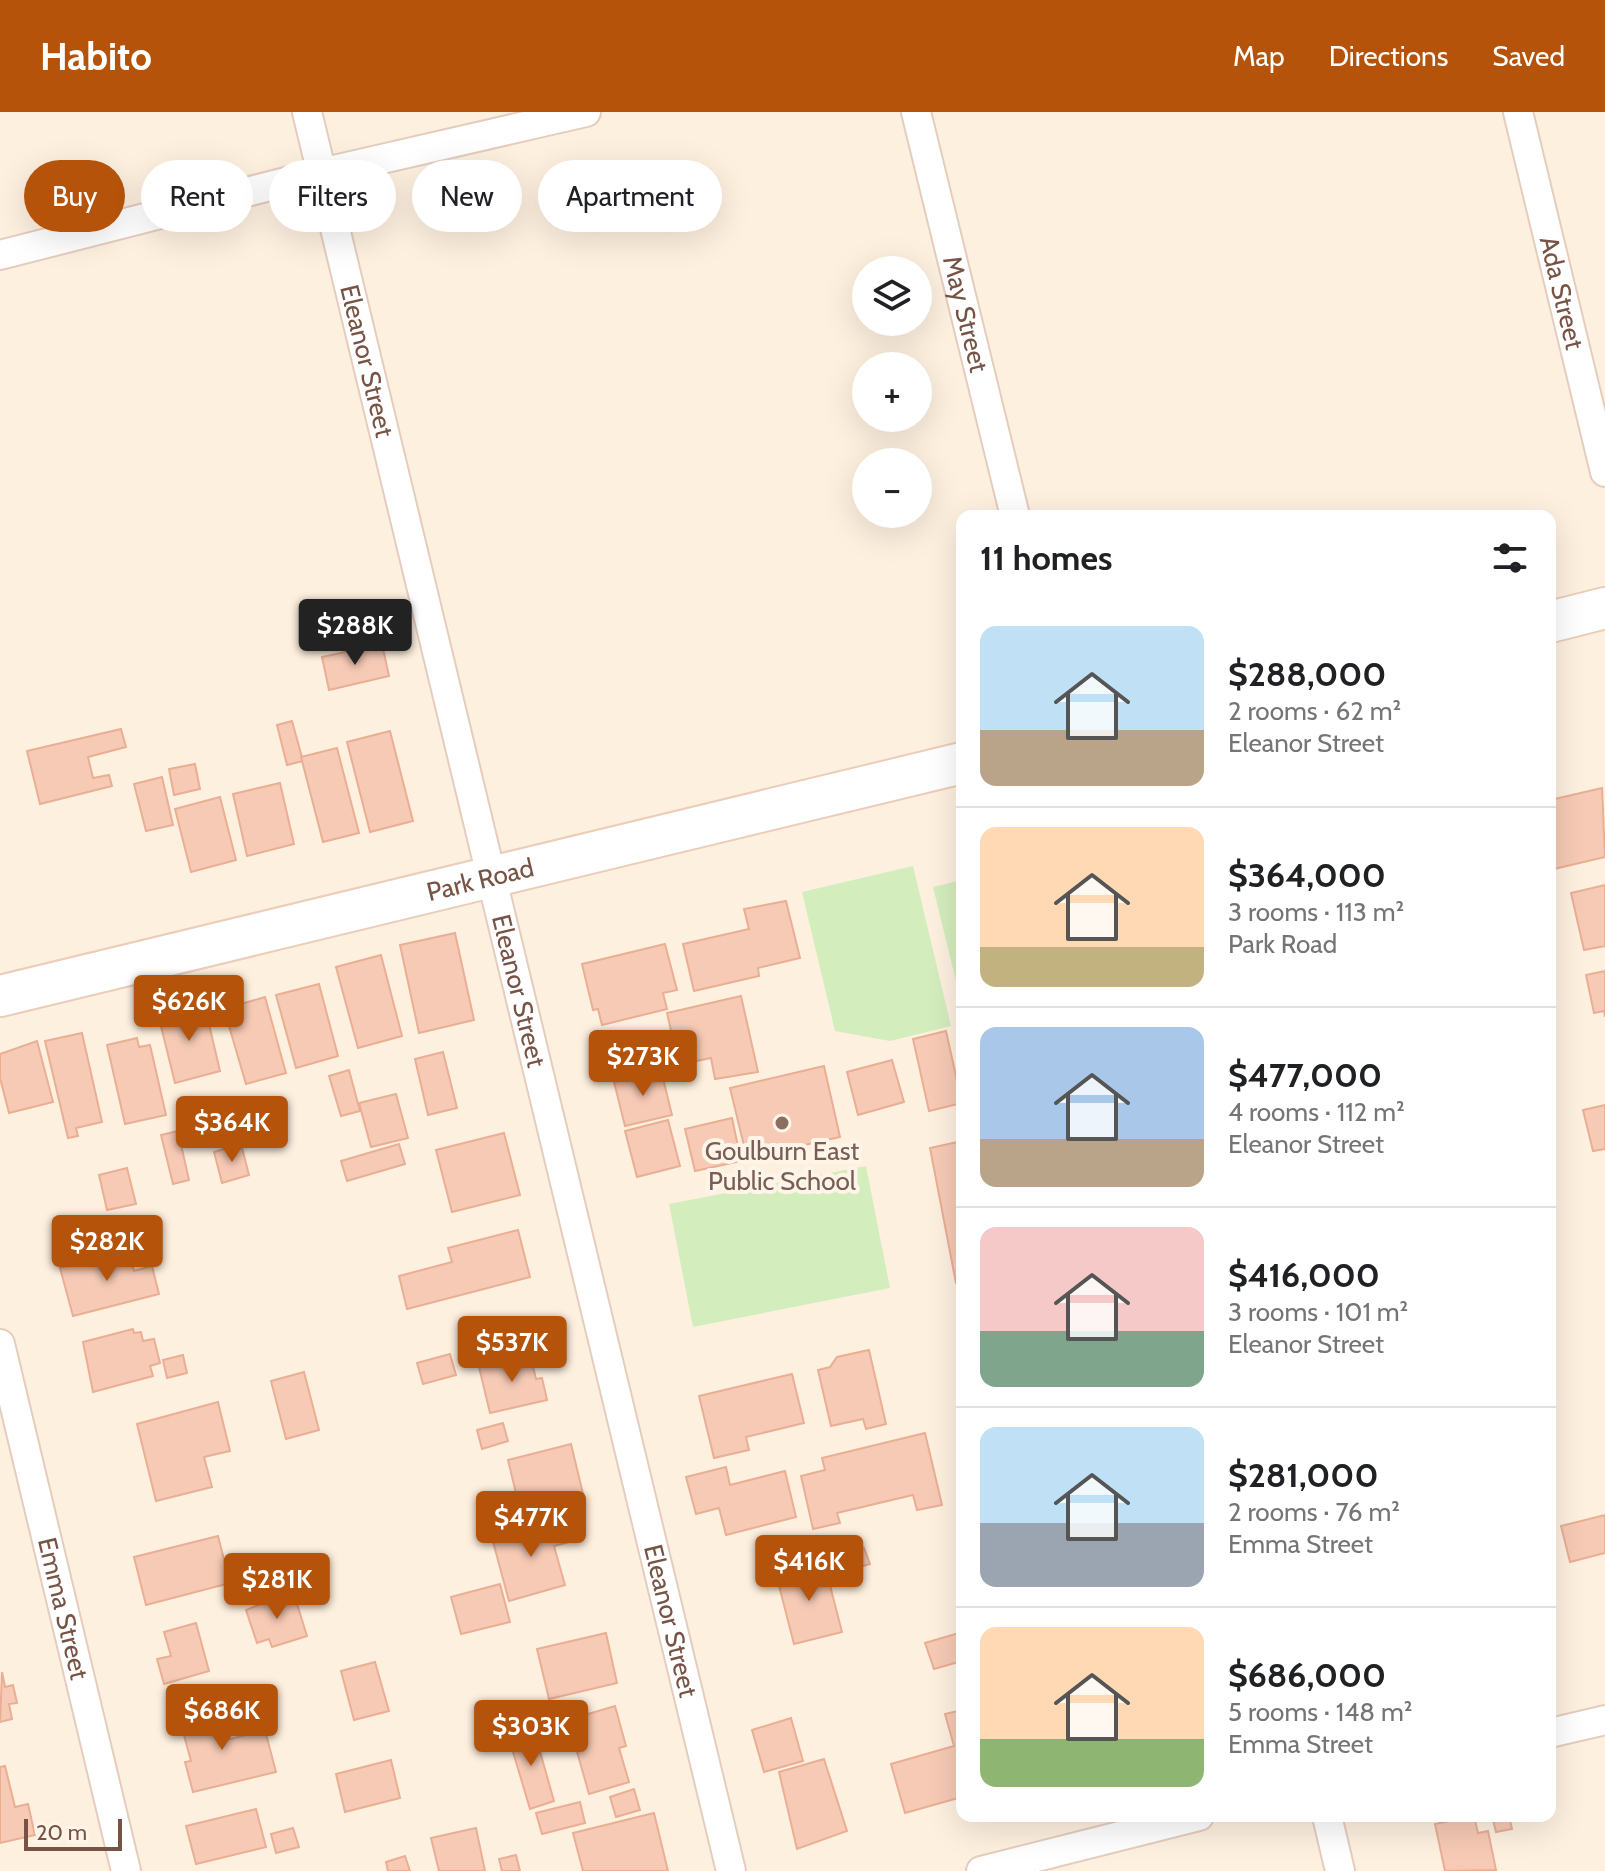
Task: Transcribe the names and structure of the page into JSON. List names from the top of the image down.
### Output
{
  "streets": {
    "street": [
      "Ada Street",
      "May Street",
      "Eleanor Street",
      "Park Road",
      "Emma Street"
    ]
  },
  "crossings": [
    ["Eleanor Street", "Park Road"]
  ],
  "places": ["Goulburn East Public School"],
  "scale_bar": "20 m",
  "page": {
    "header": "Habito",
    "nav": ["Map", "Directions", "Saved"],
    "chip": [
      "Buy",
      "Rent",
      "Filters",
      "New",
      "Apartment"
    ],
    "map_buttons": ["+", "−"],
    "heading": "11 homes",
    "price": [
      "$288K",
      "$626K",
      "$273K",
      "$364K",
      "$282K",
      "$537K",
      "$477K",
      "$416K",
      "$281K",
      "$686K",
      "$303K"
    ],
    "list": [
      {
        "name": "$288,000",
        "note": "2 rooms · 62 m² · Eleanor Street"
      },
      {
        "name": "$364,000",
        "note": "3 rooms · 113 m² · Park Road"
      },
      {
        "name": "$477,000",
        "note": "4 rooms · 112 m² · Eleanor Street"
      },
      {
        "name": "$416,000",
        "note": "3 rooms · 101 m² · Eleanor Street"
      },
      {
        "name": "$281,000",
        "note": "2 rooms · 76 m² · Emma Street"
      },
      {
        "name": "$686,000",
        "note": "5 rooms · 148 m² · Emma Street"
      }
    ],
    "scale": "20 m"
  }
}
